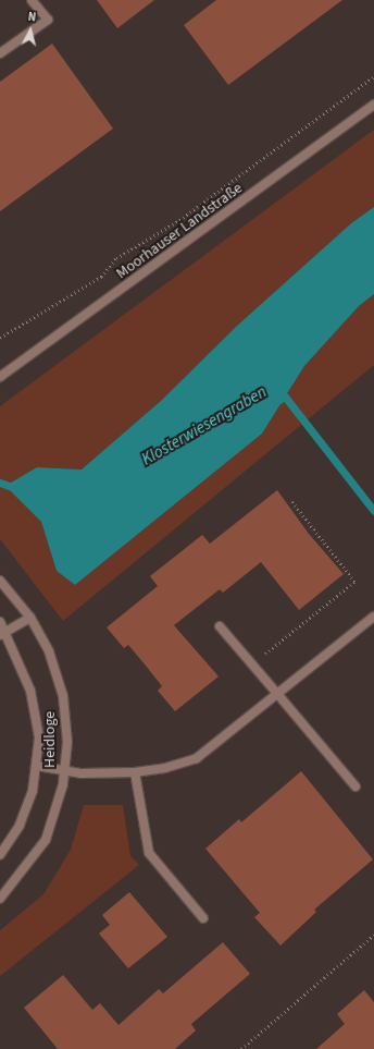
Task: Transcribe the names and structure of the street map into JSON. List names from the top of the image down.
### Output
{
  "streets": {
    "street": ["Moorhauser Landstraße", "Heidloge"]
  },
  "water": ["Klosterwiesengraben"],
  "north": "top"
}
